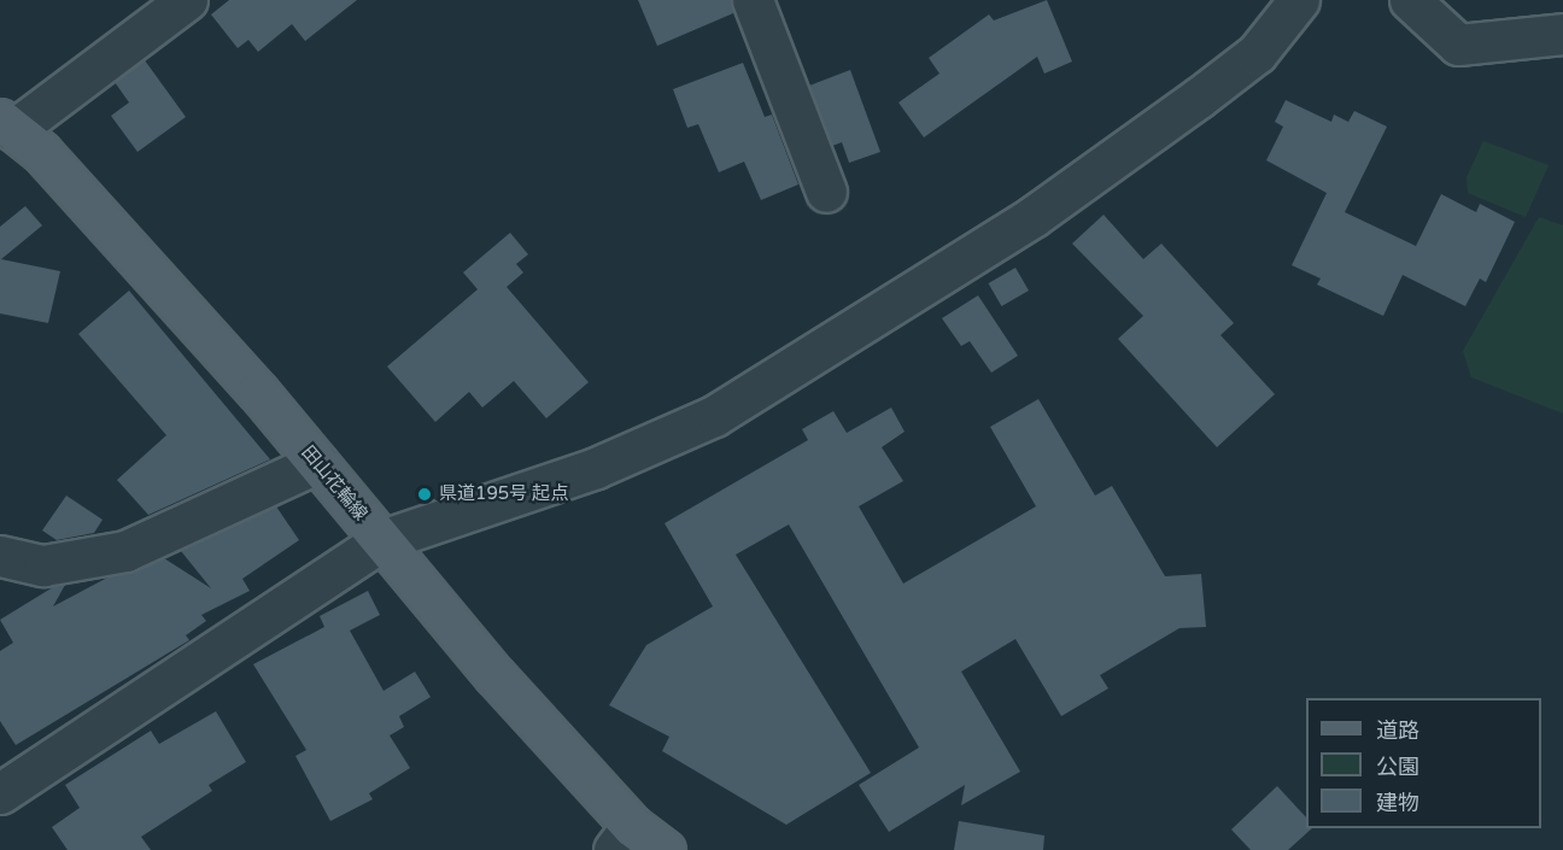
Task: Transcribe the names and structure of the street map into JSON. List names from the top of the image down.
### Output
{
  "streets": {
    "main road": ["田山花輪線"]
  },
  "places": ["県道195号 起点"],
  "legend": ["道路", "公園", "建物"]
}
